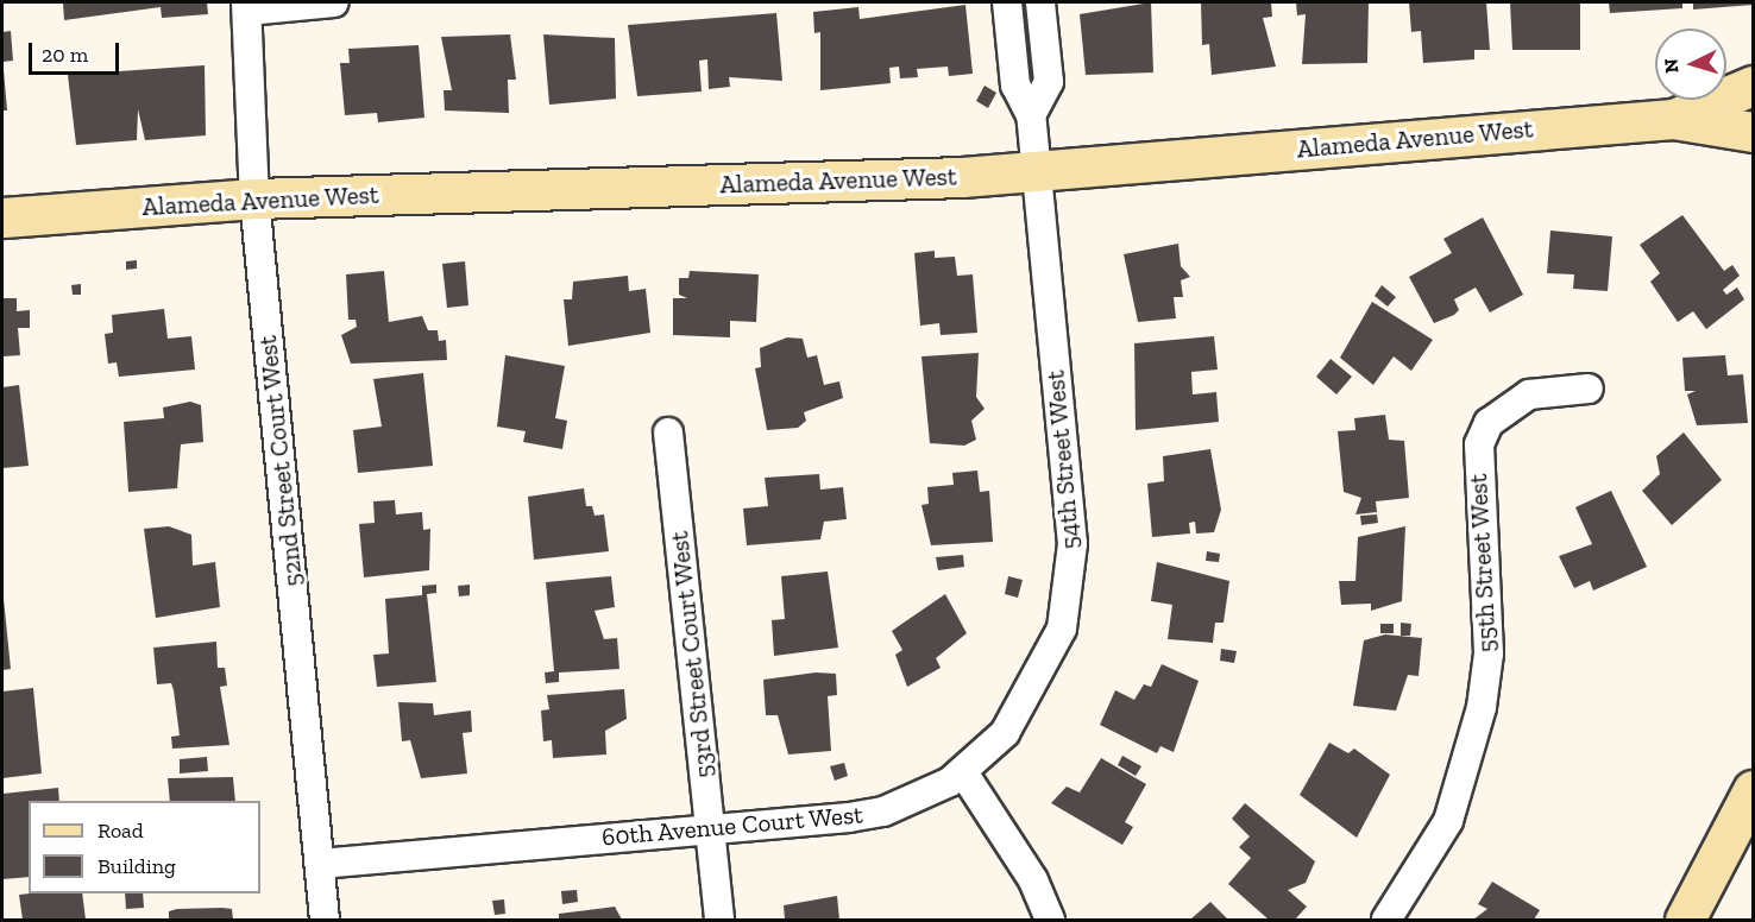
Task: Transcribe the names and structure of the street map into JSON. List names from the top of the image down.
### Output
{
  "streets": {
    "street": [
      "Alameda Avenue West",
      "54th Street West",
      "52nd Street Court West",
      "55th Street West",
      "53rd Street Court West",
      "60th Avenue Court West"
    ]
  },
  "crossings": [
    ["Alameda Avenue West", "54th Street West"],
    ["Alameda Avenue West", "52nd Street Court West"],
    ["54th Street West", "60th Avenue Court West"],
    ["52nd Street Court West", "60th Avenue Court West"],
    ["53rd Street Court West", "60th Avenue Court West"]
  ],
  "legend": ["Road", "Building"],
  "scale_bar": "20 m",
  "north": "left"
}
